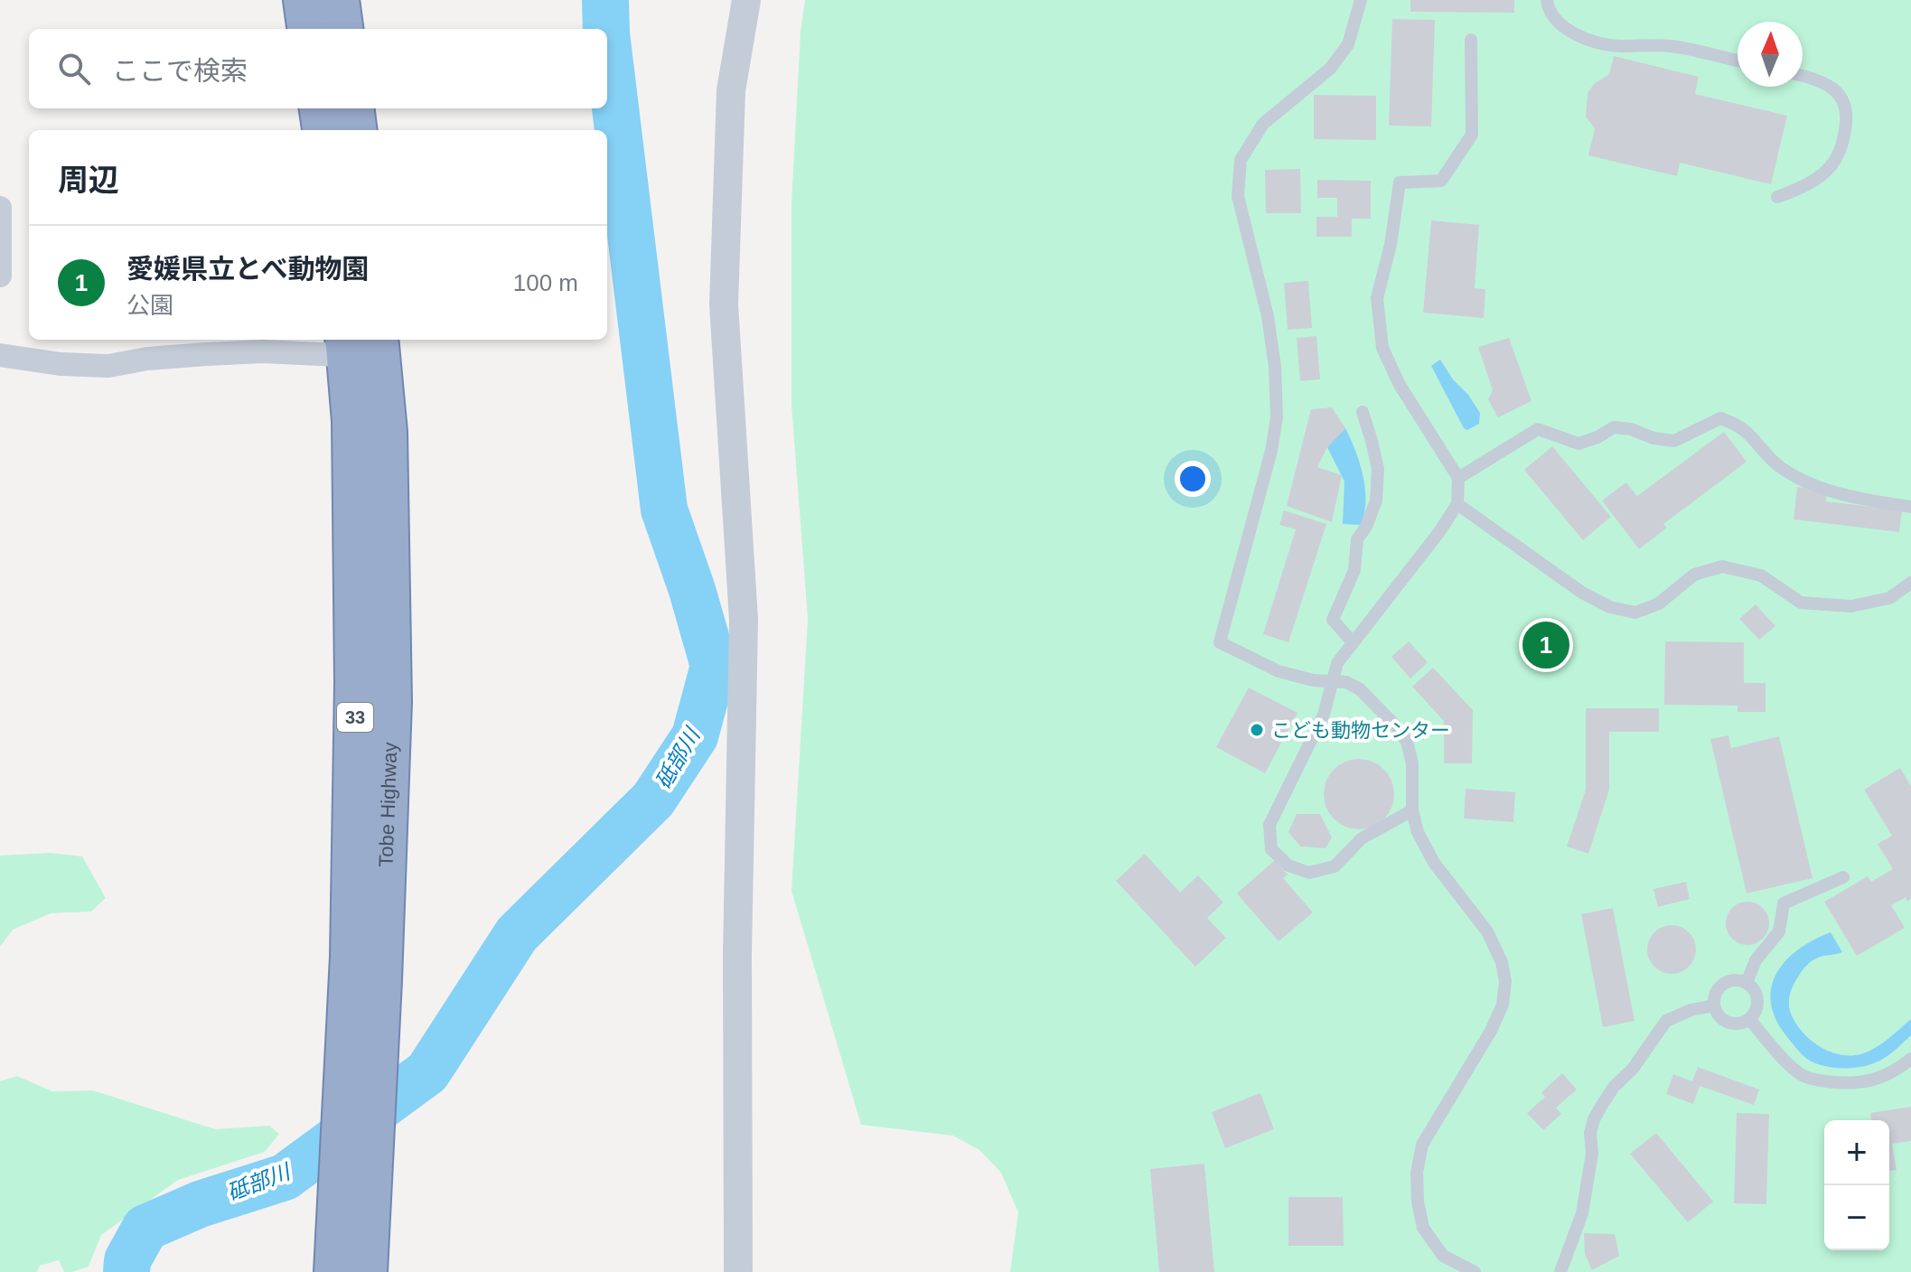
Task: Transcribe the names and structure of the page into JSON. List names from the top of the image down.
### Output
{
  "streets": {
    "highway": ["33", "Tobe Highway"]
  },
  "water": ["砥部川"],
  "places": ["こども動物センター"],
  "north": "top",
  "page": {
    "search": "ここで検索",
    "heading": "周辺",
    "list": [
      {
        "mark": "1",
        "name": "愛媛県立とべ動物園",
        "note": "公園",
        "value": "100 m"
      }
    ],
    "pins": "1",
    "map_buttons": ["+", "−"]
  }
}
